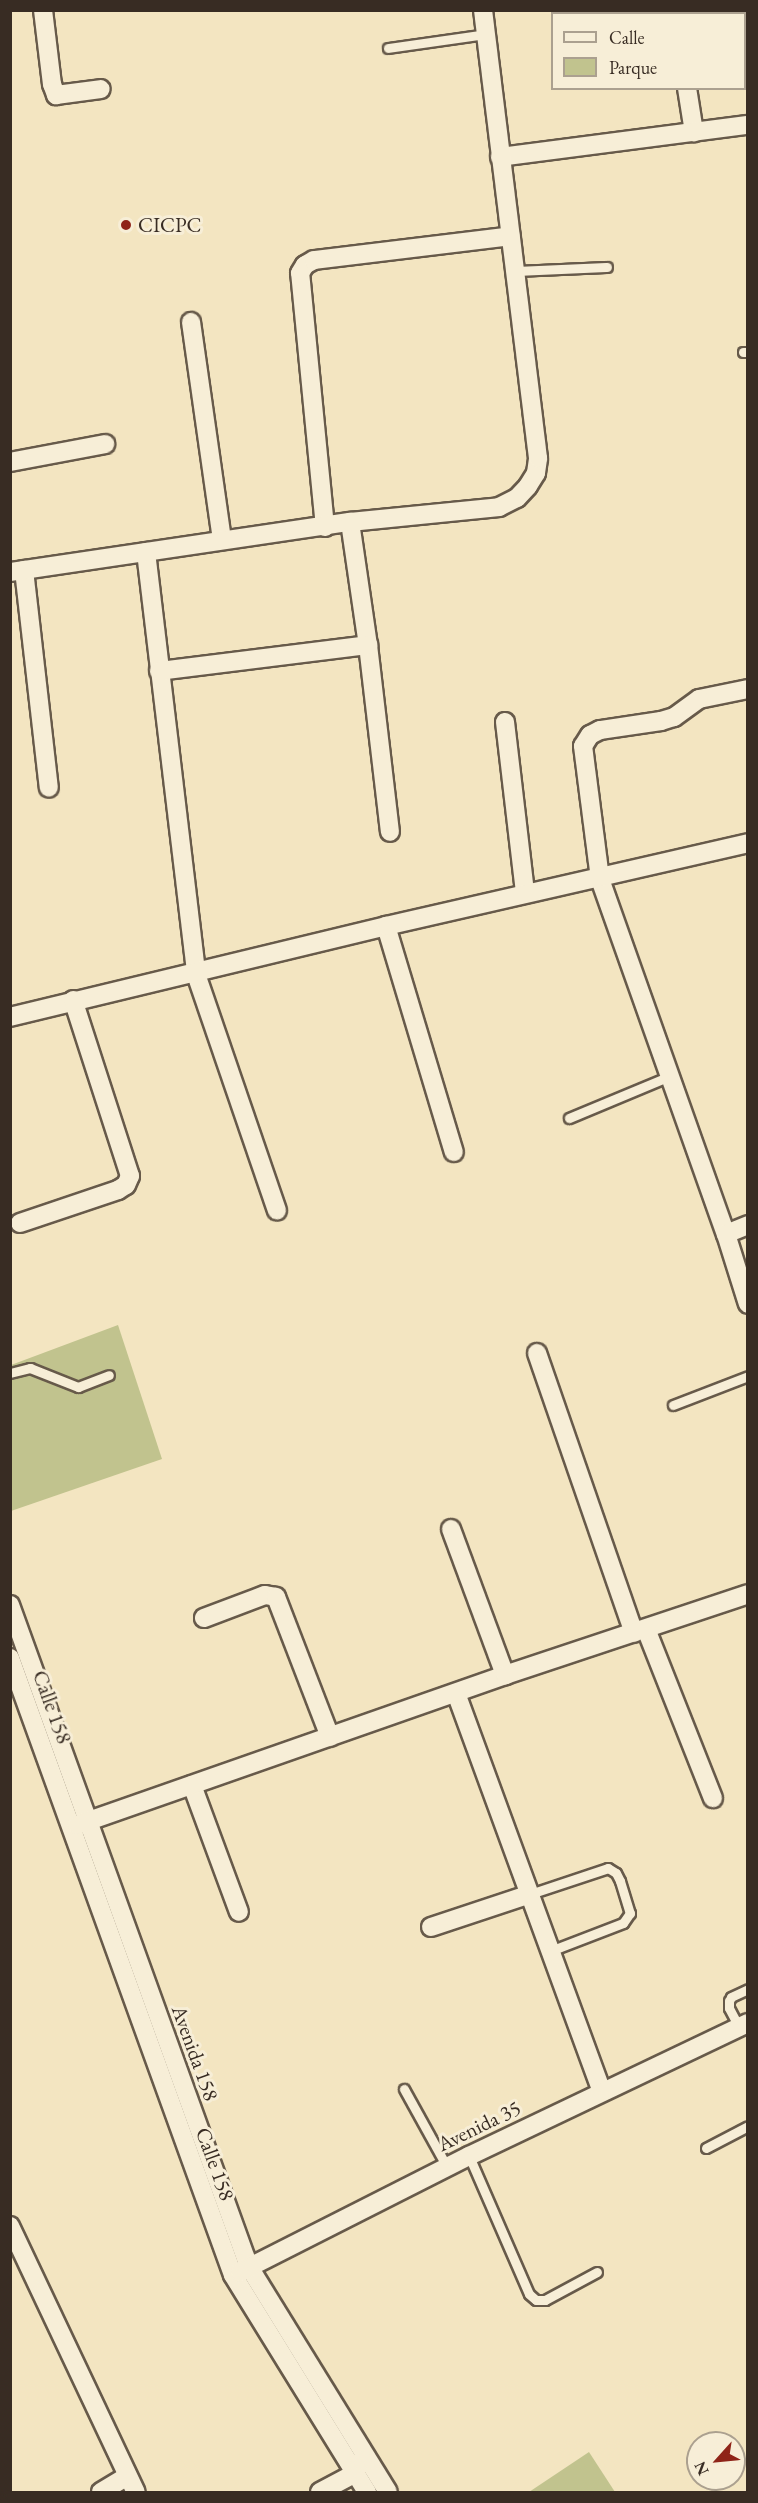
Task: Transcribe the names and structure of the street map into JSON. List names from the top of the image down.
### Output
{
  "streets": {
    "street": ["Calle 158", "Avenida 158", "Avenida 35"]
  },
  "crossings": [
    ["Calle 158", "Avenida 158"],
    ["Calle 158", "Avenida 35"],
    ["Avenida 158", "Avenida 35"]
  ],
  "places": ["CICPC"],
  "legend": ["Calle", "Parque"],
  "north": "bottom left"
}
